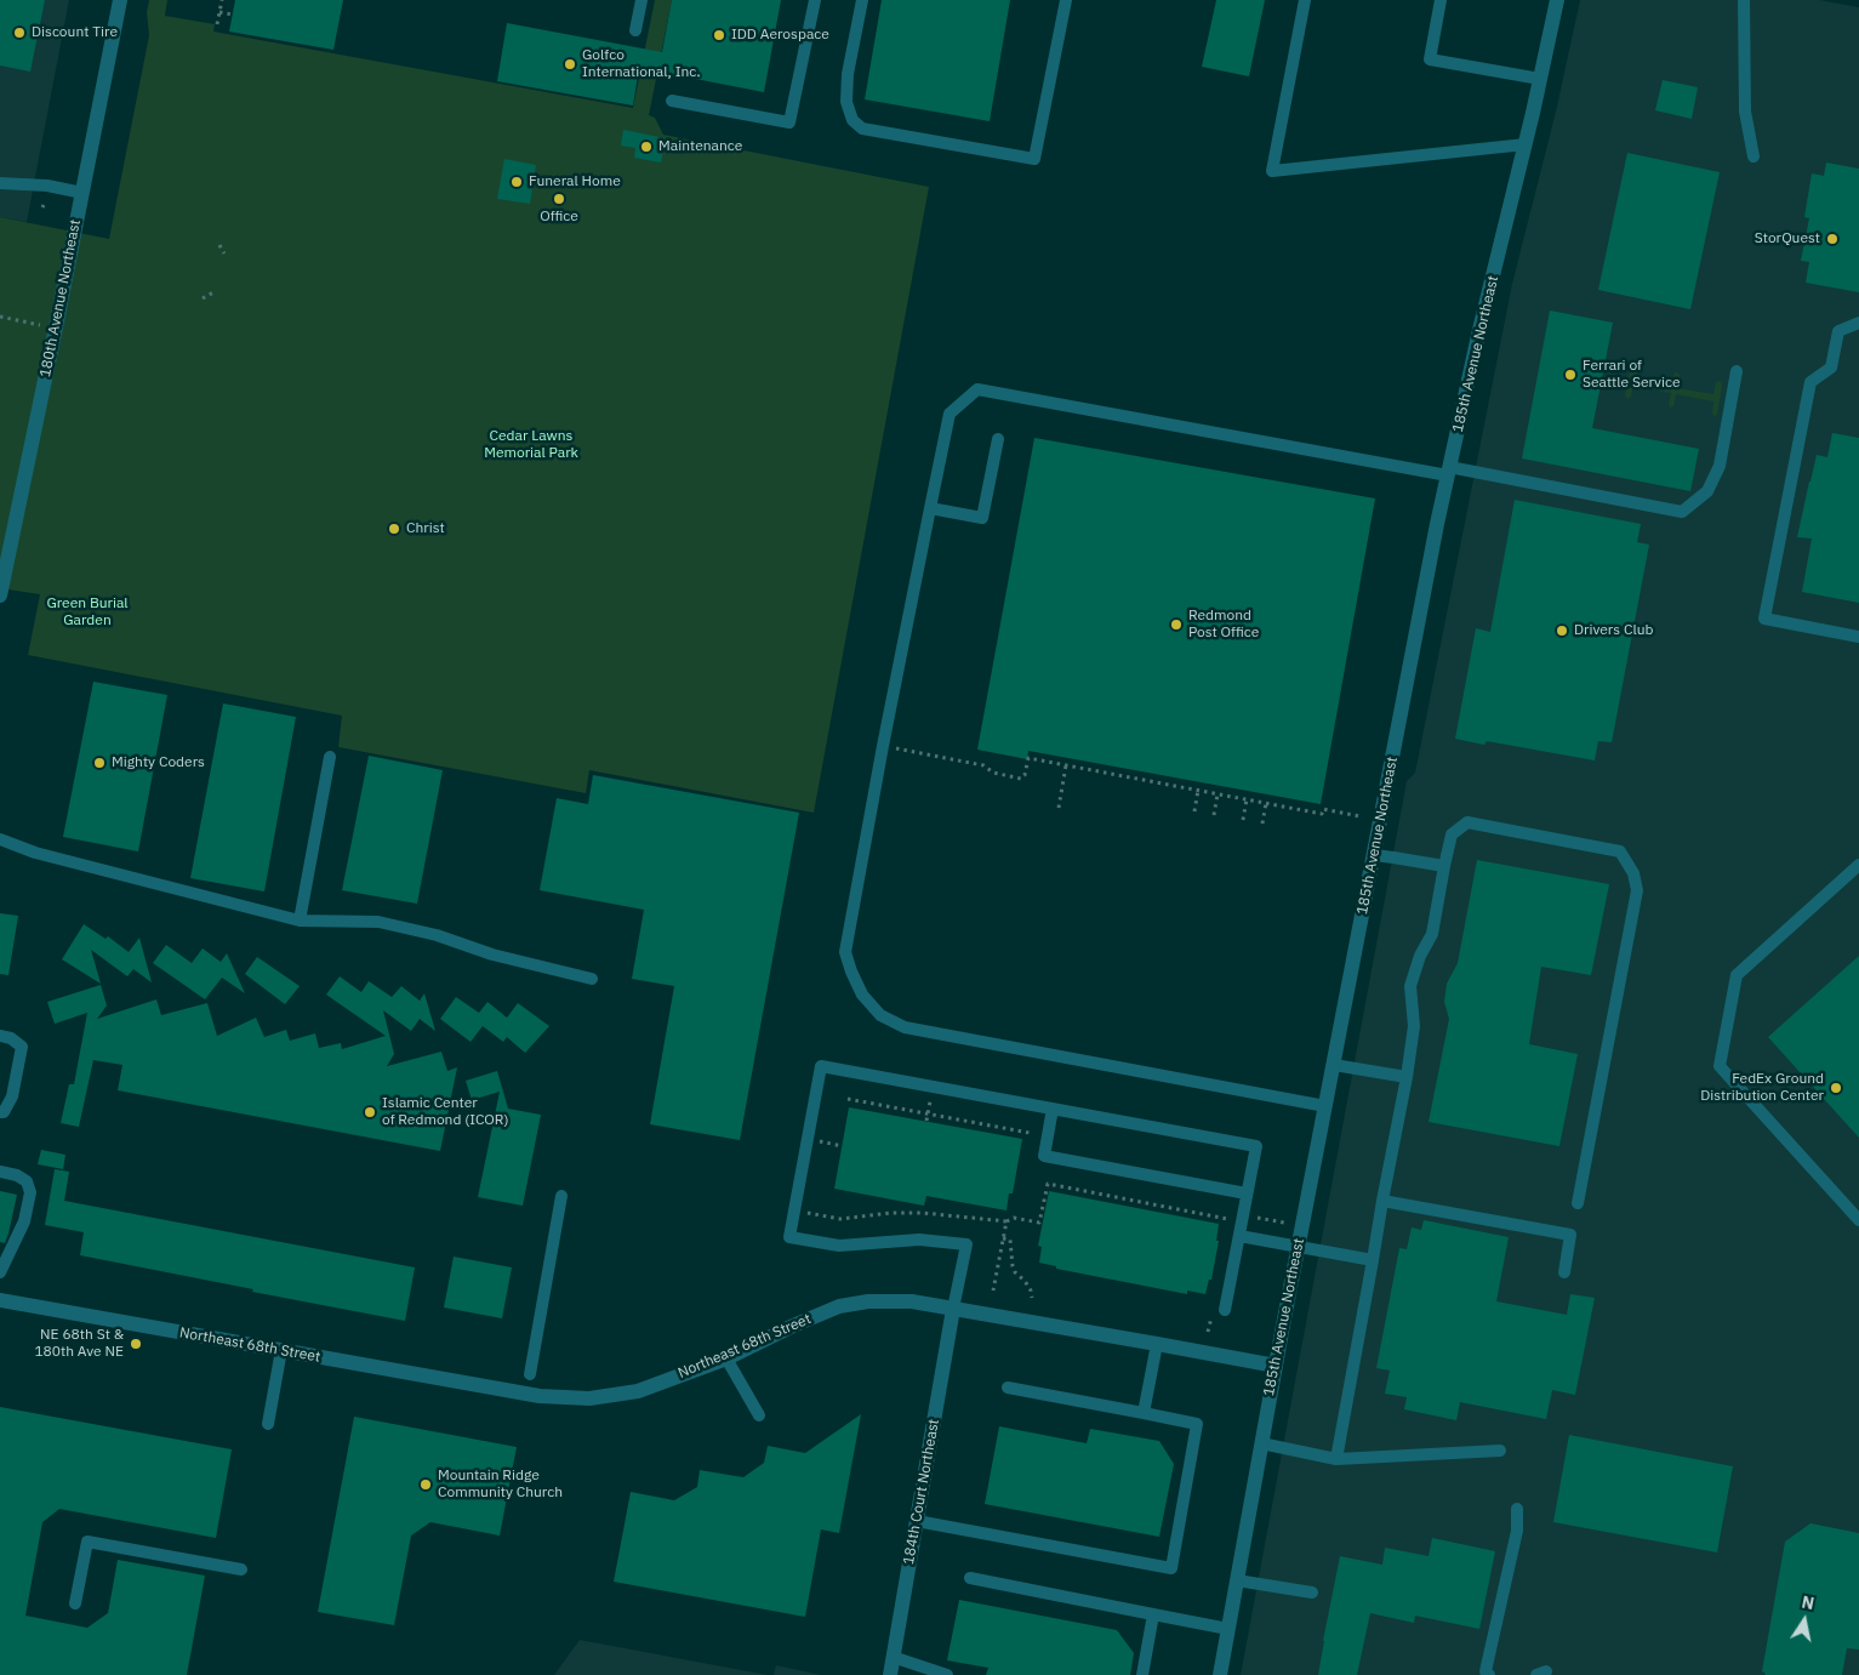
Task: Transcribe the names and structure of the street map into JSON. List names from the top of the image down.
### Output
{
  "streets": {
    "street": [
      "180th Avenue Northeast",
      "185th Avenue Northeast",
      "Northeast 68th Street",
      "184th Court Northeast"
    ]
  },
  "crossings": [
    ["185th Avenue Northeast", "Northeast 68th Street"],
    ["Northeast 68th Street", "184th Court Northeast"]
  ],
  "parks": ["Cedar Lawns Memorial Park", "Green Burial Garden"],
  "places": [
    "Discount Tire",
    "IDD Aerospace",
    "Golfco International, Inc.",
    "Maintenance",
    "Funeral Home",
    "Office",
    "StorQuest",
    "Ferrari of Seattle Service",
    "Christ",
    "Redmond Post Office",
    "Drivers Club",
    "Mighty Coders",
    "FedEx Ground Distribution Center",
    "Islamic Center of Redmond (ICOR)",
    "NE 68th St & 180th Ave NE",
    "Mountain Ridge Community Church"
  ],
  "north": "top"
}
